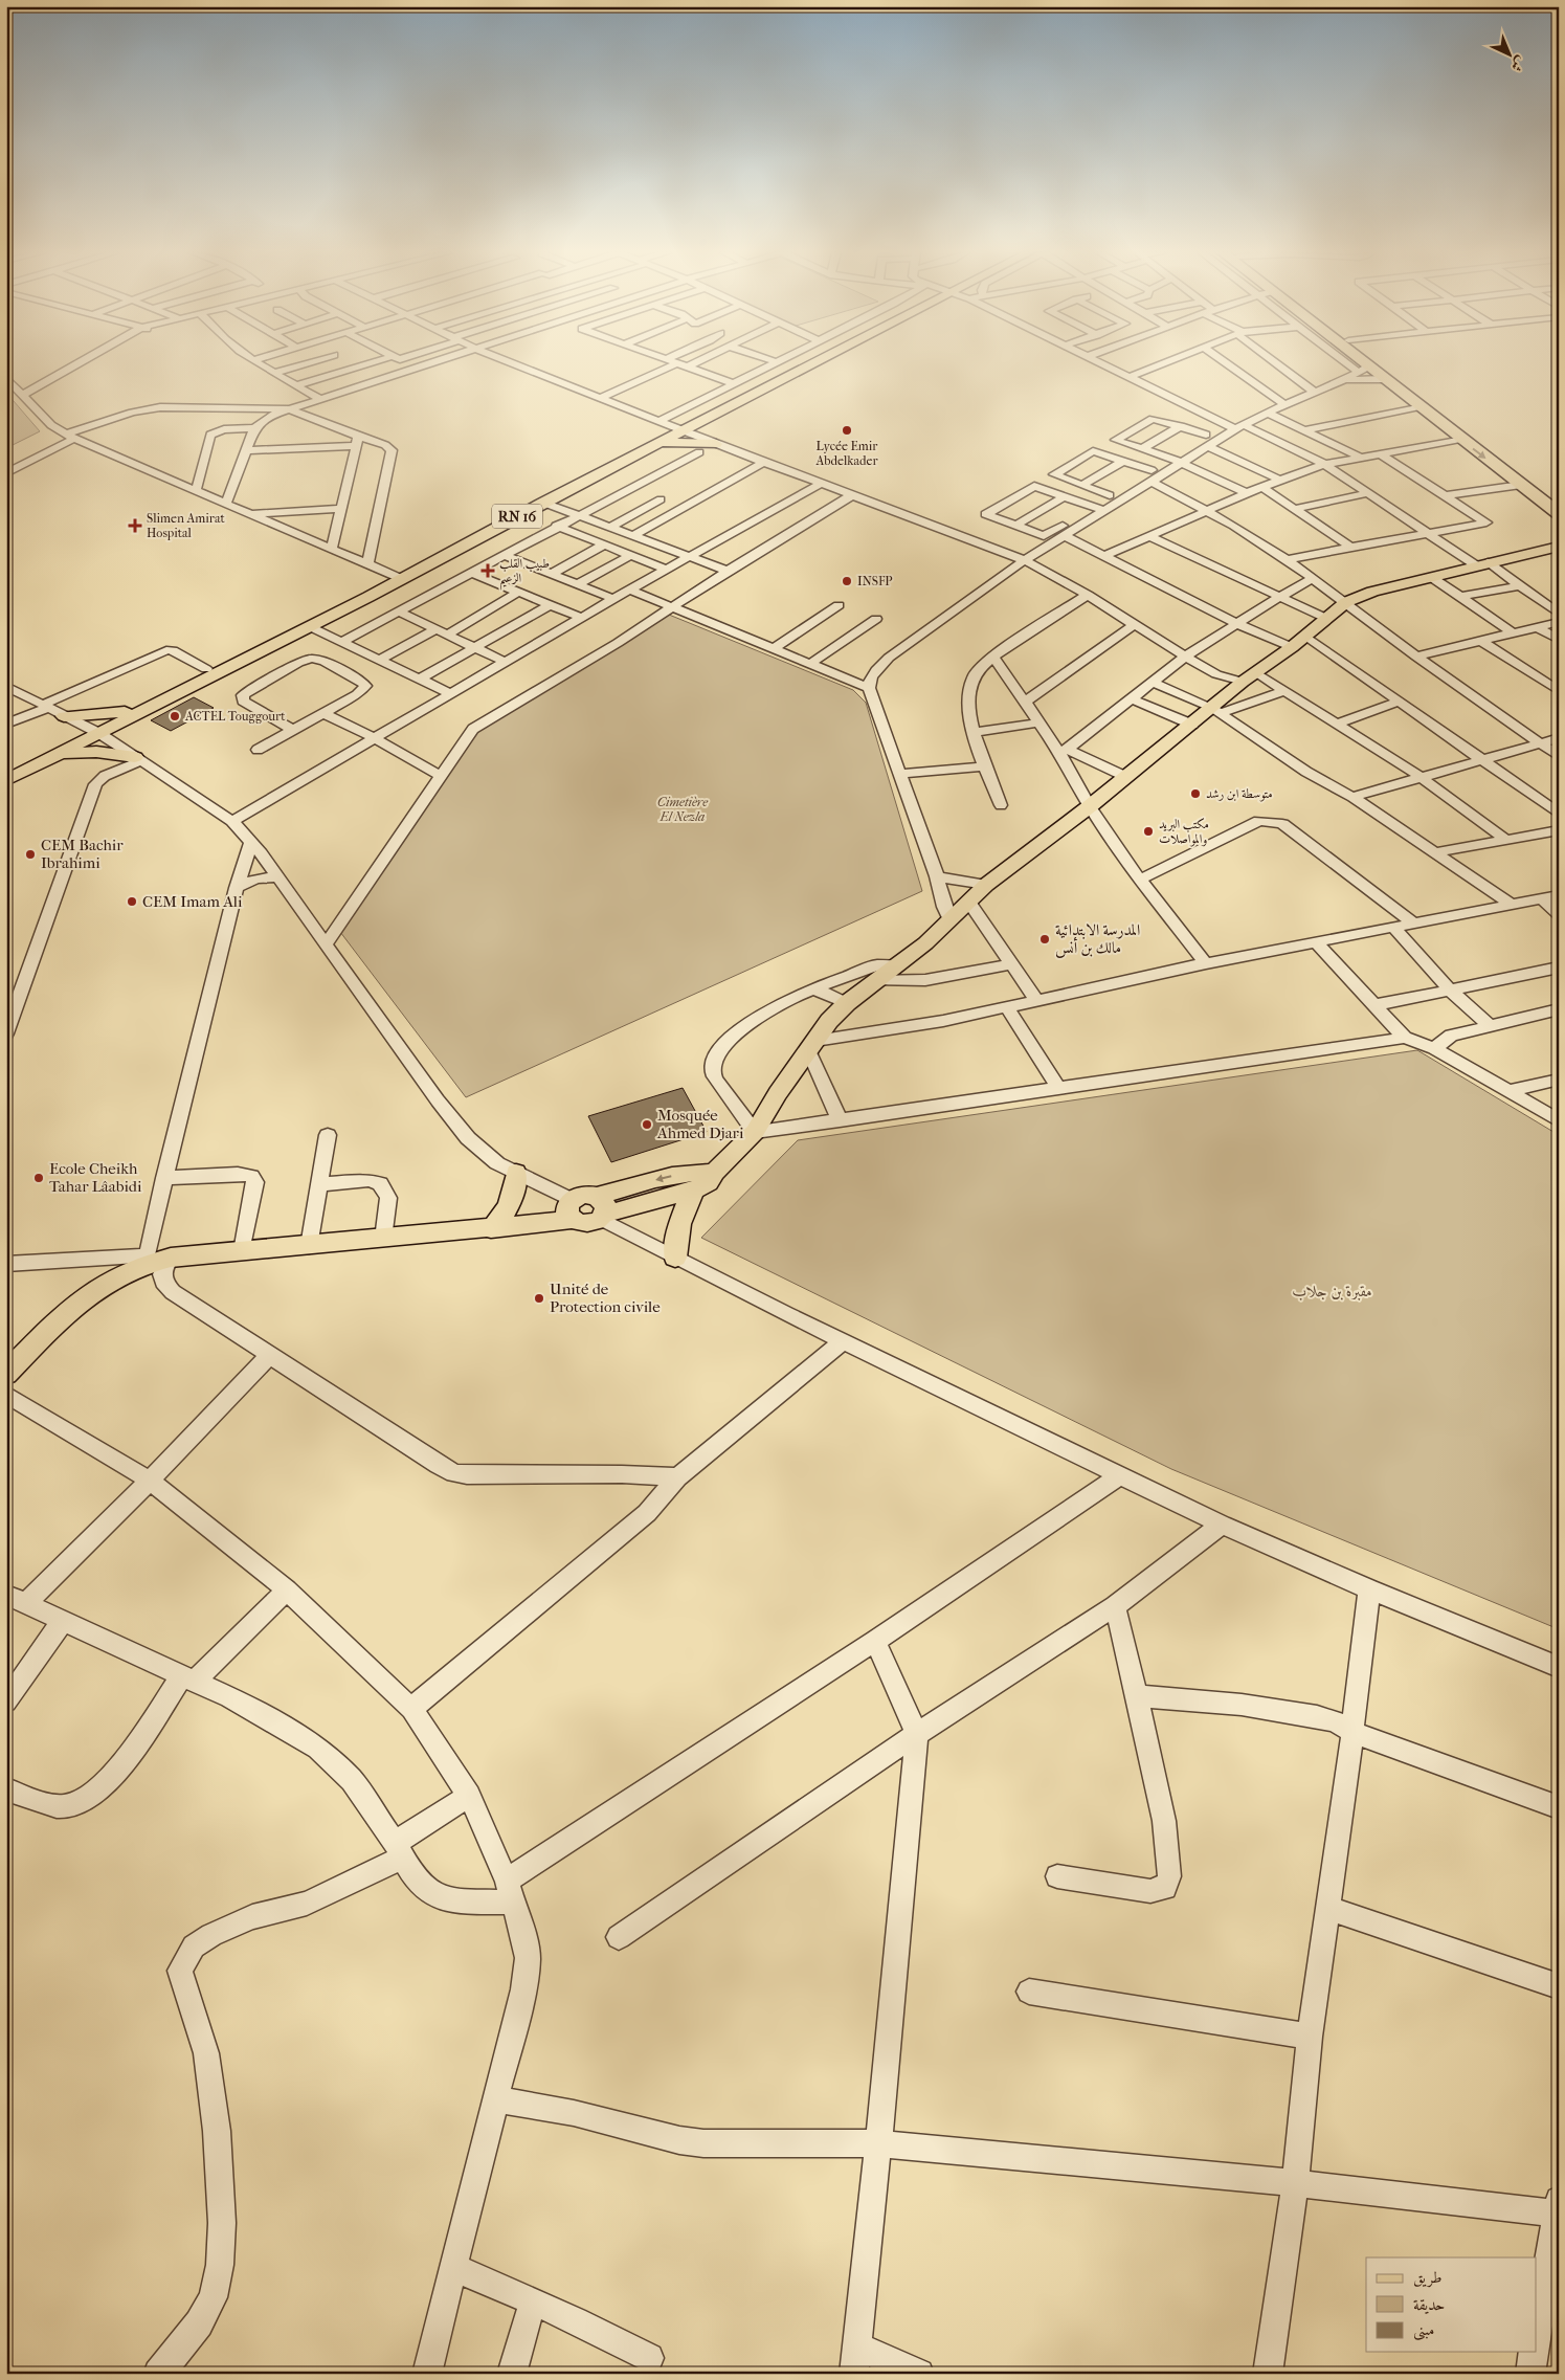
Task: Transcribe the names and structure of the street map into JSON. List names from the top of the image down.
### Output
{
  "streets": {
    "main road": ["RN 16"]
  },
  "parks": ["Cimetière El Nezla", "مقبرة بن جلاب"],
  "places": {
    "other": [
      "Lycée Emir Abdelkader",
      "INSFP",
      "ACTEL Touggourt",
      "متوسطة ابن رشد",
      "مكتب البريد والمواصلات",
      "CEM Bachir Ibrahimi",
      "CEM Imam Ali",
      "المدرسة الابتدائية مالك بن أنس",
      "Mosquée Ahmed Djari",
      "Ecole Cheikh Tahar Lâabidi",
      "Unité de Protection civile"
    ],
    "health": ["Slimen Amirat Hospital", "طبيب القلب الزعيم"]
  },
  "legend": ["طريق", "حديقة", "مبنى"],
  "north": "bottom right"
}
